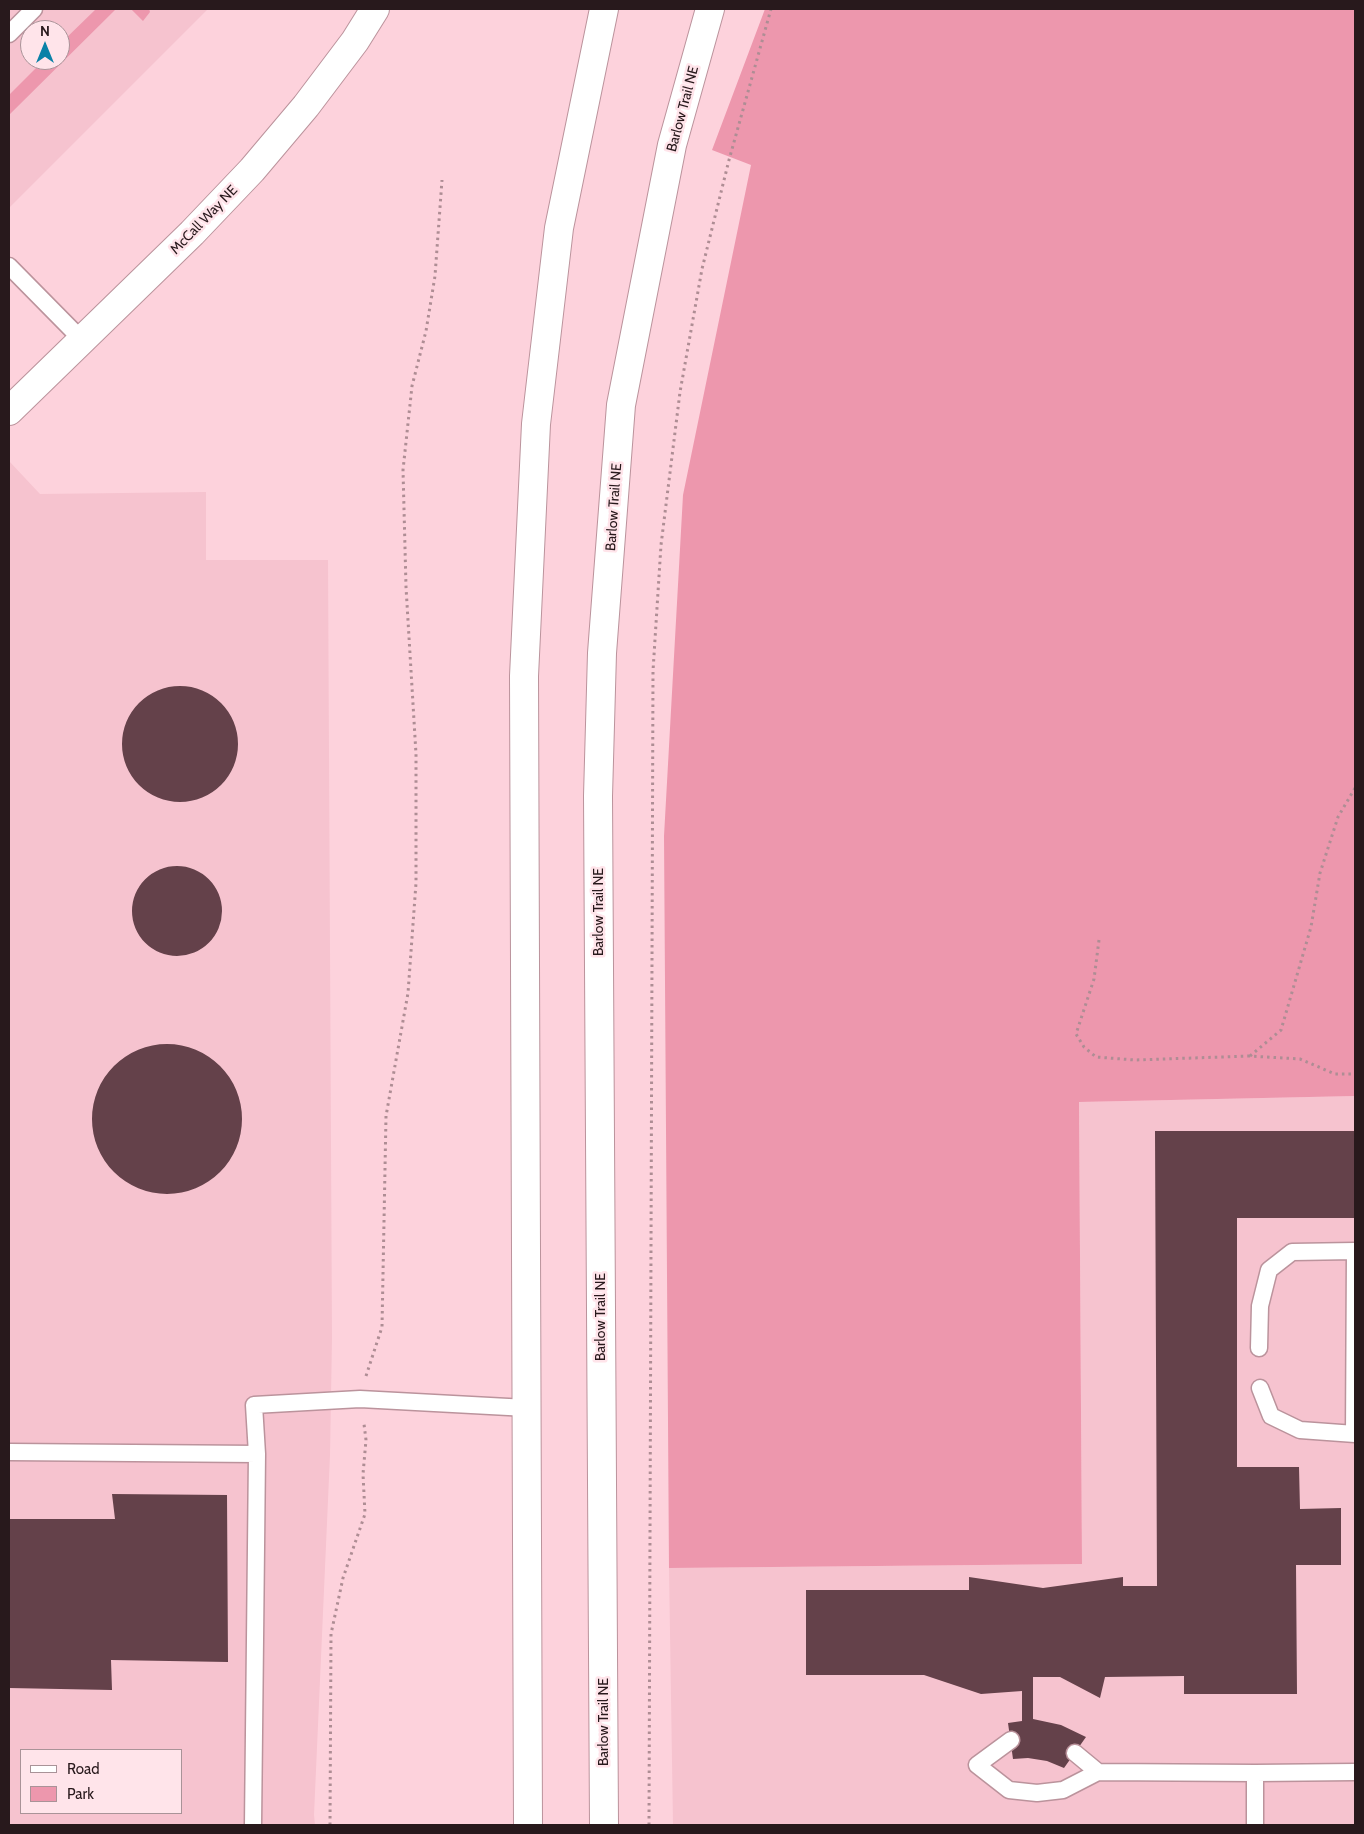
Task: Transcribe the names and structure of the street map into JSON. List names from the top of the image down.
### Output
{
  "streets": {
    "street": ["Barlow Trail NE", "McCall Way NE"]
  },
  "legend": ["Road", "Park"],
  "north": "top"
}
